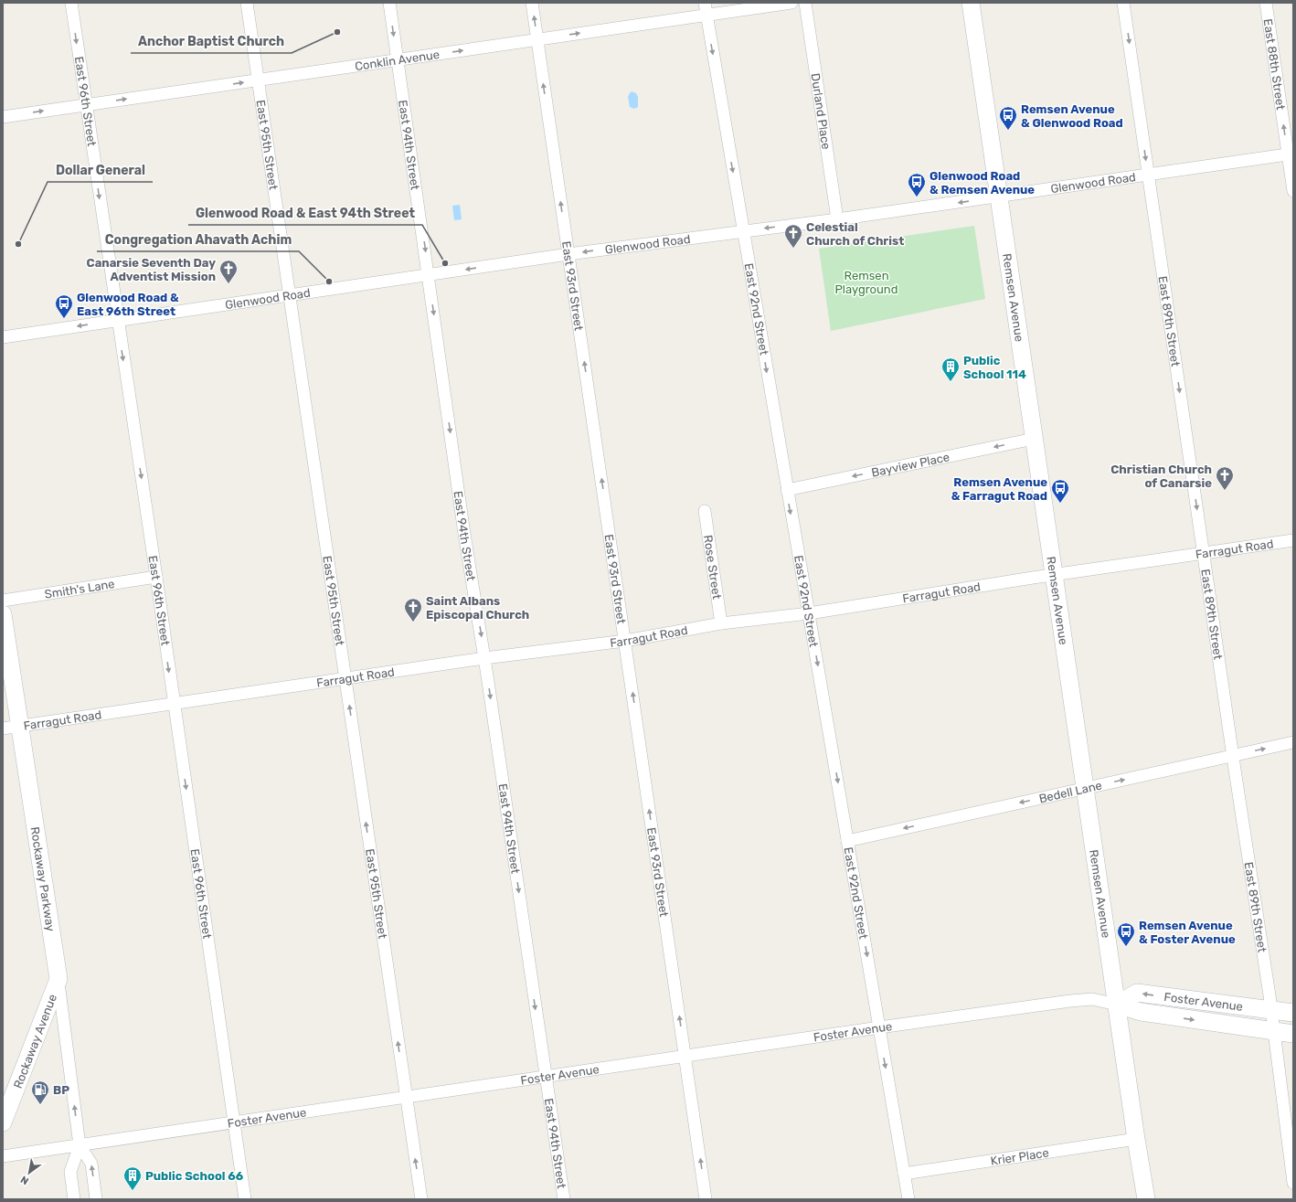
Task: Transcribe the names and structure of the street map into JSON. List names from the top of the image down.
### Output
{
  "streets": {
    "main road": [
      "Remsen Avenue",
      "Rockaway Parkway",
      "Foster Avenue",
      "Rockaway Avenue"
    ],
    "street": [
      "Conklin Avenue",
      "East 88th Street",
      "East 96th Street",
      "Durland Place",
      "East 95th Street",
      "East 94th Street",
      "Glenwood Road",
      "East 93rd Street",
      "East 92nd Street",
      "East 89th Street",
      "Bayview Place",
      "Farragut Road",
      "Rose Street",
      "Smith's Lane",
      "Bedell Lane",
      "Krier Place"
    ]
  },
  "crossings": [
    ["Conklin Avenue", "East 96th Street"],
    ["Conklin Avenue", "East 95th Street"],
    ["Conklin Avenue", "East 94th Street"],
    ["Conklin Avenue", "East 93rd Street"],
    ["Conklin Avenue", "East 92nd Street"],
    ["East 88th Street", "Glenwood Road"],
    ["East 96th Street", "Glenwood Road"],
    ["East 96th Street", "Farragut Road"],
    ["East 96th Street", "Smith's Lane"],
    ["East 96th Street", "Foster Avenue"],
    ["Durland Place", "Glenwood Road"],
    ["East 95th Street", "Glenwood Road"],
    ["East 95th Street", "Farragut Road"],
    ["East 95th Street", "Foster Avenue"],
    ["East 94th Street", "Glenwood Road"],
    ["East 94th Street", "Farragut Road"],
    ["East 94th Street", "Foster Avenue"],
    ["Glenwood Road", "East 93rd Street"],
    ["Glenwood Road", "Remsen Avenue"],
    ["Glenwood Road", "East 92nd Street"],
    ["Glenwood Road", "East 89th Street"],
    ["East 93rd Street", "Farragut Road"],
    ["East 93rd Street", "Foster Avenue"],
    ["Remsen Avenue", "Bayview Place"],
    ["Remsen Avenue", "Farragut Road"],
    ["Remsen Avenue", "Bedell Lane"],
    ["Remsen Avenue", "Foster Avenue"],
    ["Remsen Avenue", "Krier Place"],
    ["East 92nd Street", "Bayview Place"],
    ["East 92nd Street", "Farragut Road"],
    ["East 92nd Street", "Bedell Lane"],
    ["East 92nd Street", "Foster Avenue"],
    ["East 92nd Street", "Krier Place"],
    ["East 89th Street", "Farragut Road"],
    ["East 89th Street", "Bedell Lane"],
    ["East 89th Street", "Foster Avenue"],
    ["Farragut Road", "Rose Street"],
    ["Farragut Road", "Rockaway Parkway"],
    ["Rockaway Parkway", "Foster Avenue"],
    ["Rockaway Parkway", "Rockaway Avenue"]
  ],
  "one_way": [
    "Conklin Avenue",
    "East 88th Street",
    "East 96th Street",
    "East 95th Street",
    "East 94th Street",
    "Glenwood Road",
    "East 93rd Street",
    "East 92nd Street",
    "East 89th Street",
    "Bayview Place"
  ],
  "parks": ["Remsen Playground"],
  "places": {
    "other": [
      "Anchor Baptist Church",
      "Dollar General",
      "Glenwood Road & East 94th Street",
      "Congregation Ahavath Achim"
    ],
    "bus stop": [
      "Remsen Avenue & Glenwood Road",
      "Glenwood Road & Remsen Avenue",
      "Glenwood Road & East 96th Street",
      "Remsen Avenue & Farragut Road",
      "Remsen Avenue & Foster Avenue"
    ],
    "church": [
      "Celestial Church of Christ",
      "Canarsie Seventh Day Adventist Mission",
      "Christian Church of Canarsie",
      "Saint Albans Episcopal Church"
    ],
    "building": ["Public School 114", "Public School 66"],
    "fuel station": ["BP"]
  },
  "north": "bottom left"
}
